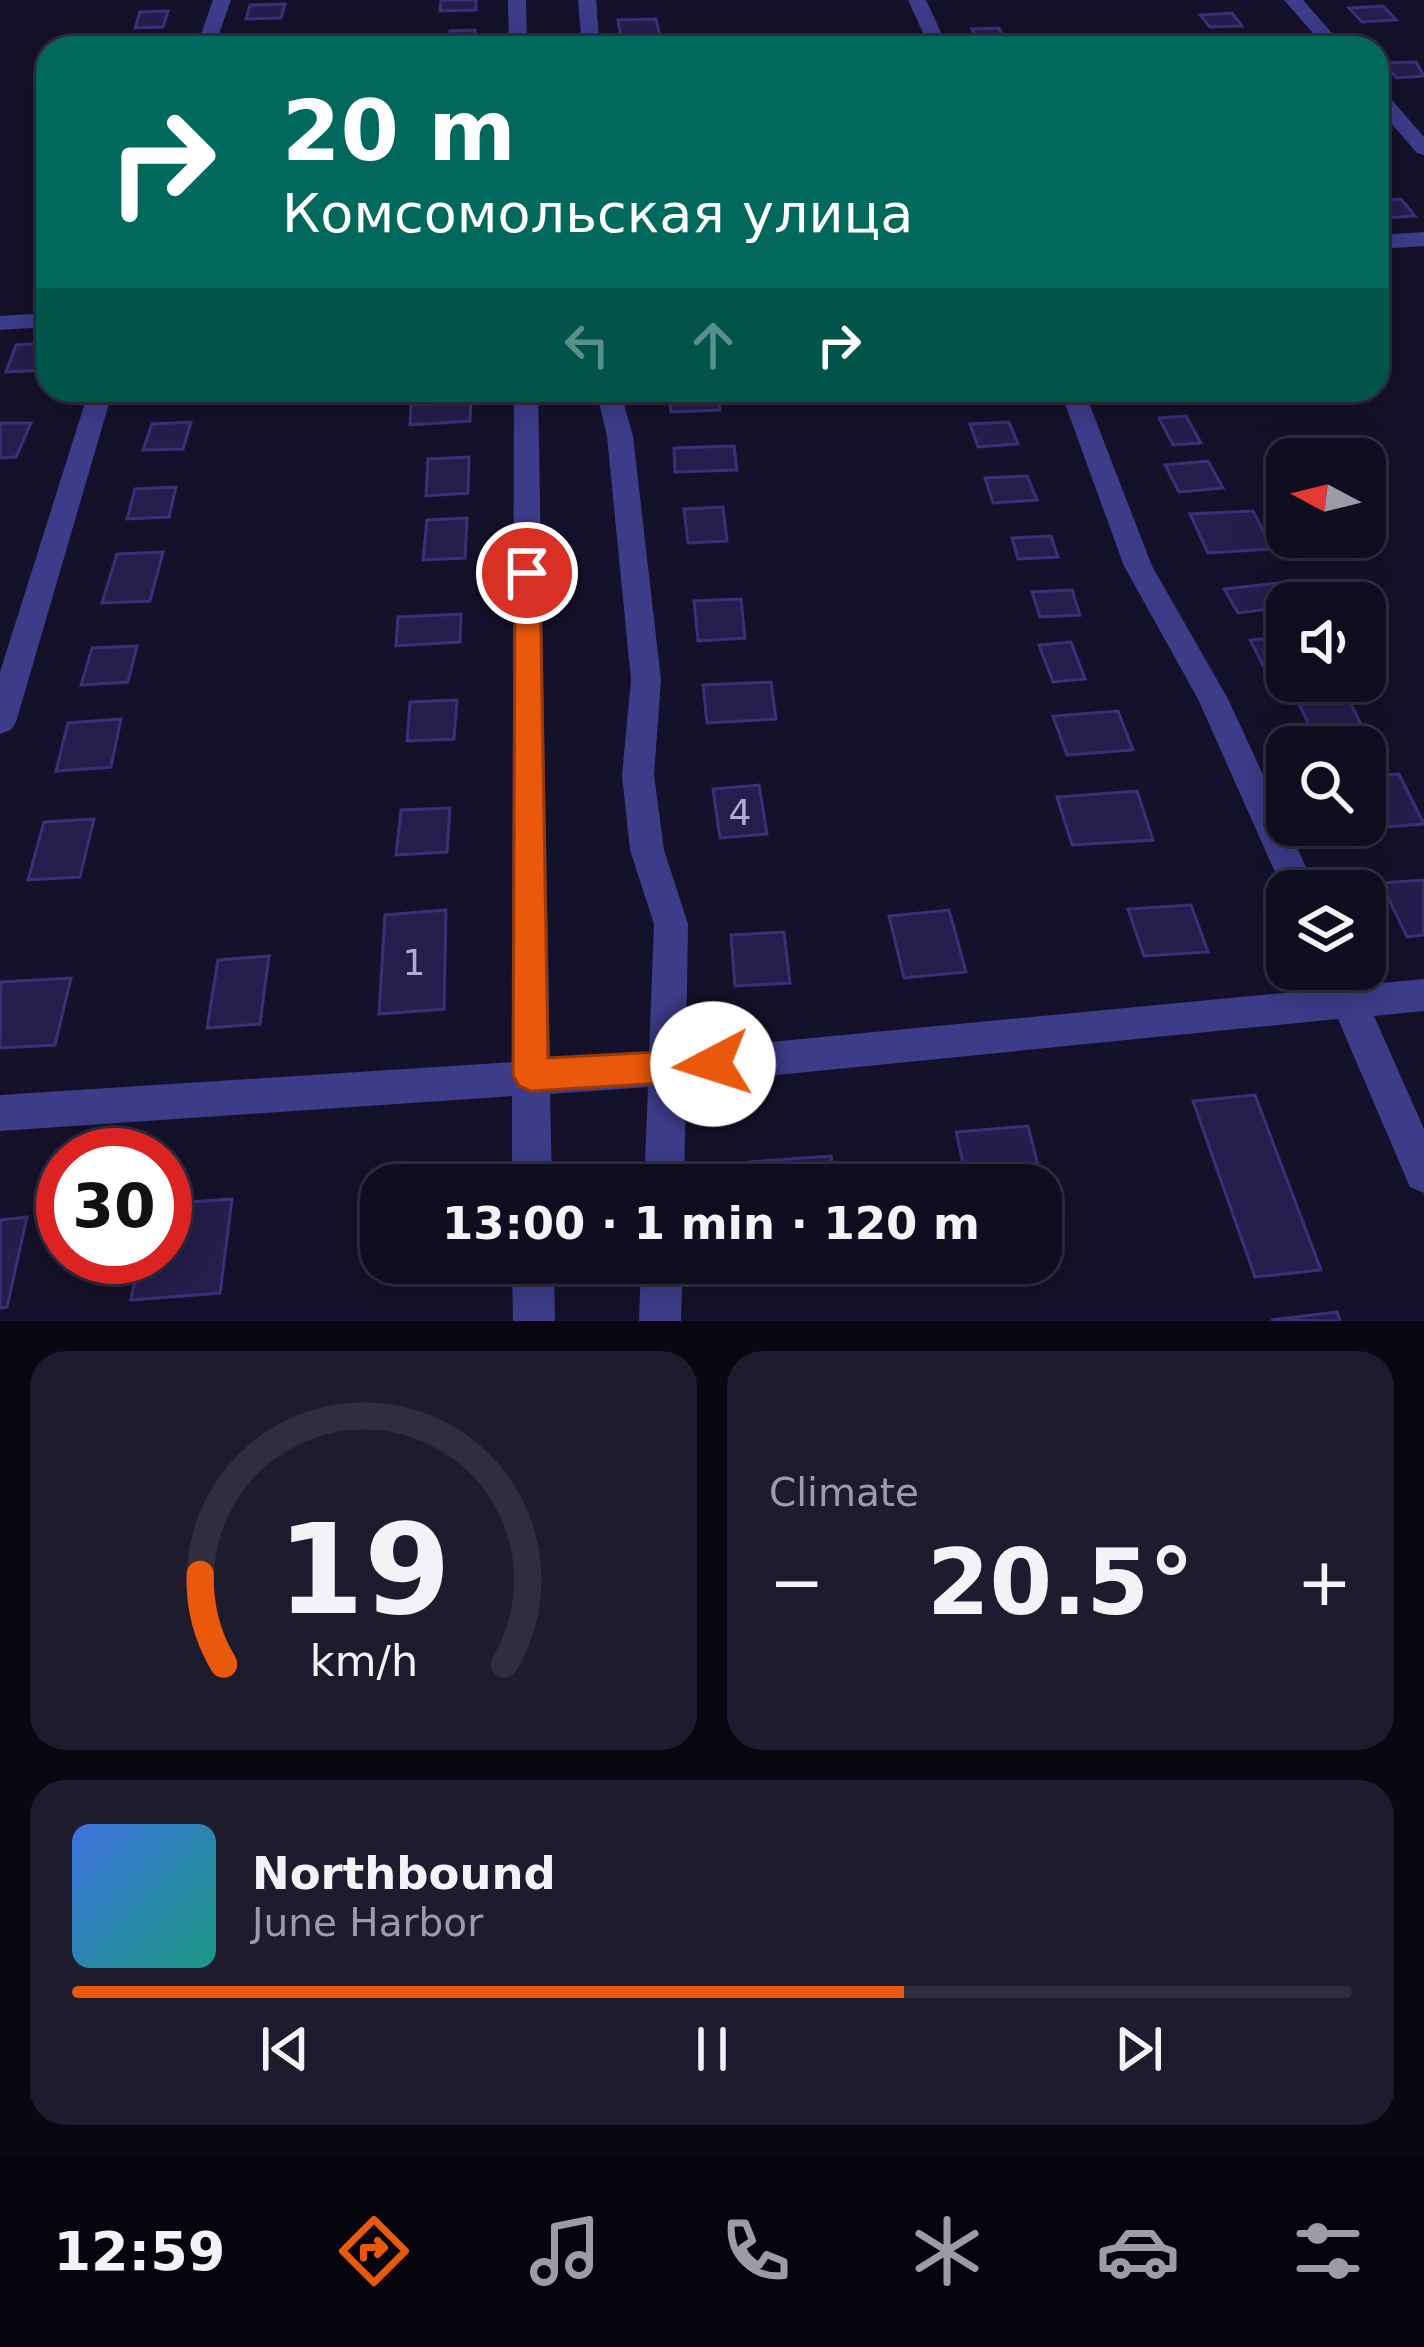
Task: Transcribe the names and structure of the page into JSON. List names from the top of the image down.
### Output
{
  "house_numbers": ["4", "1"],
  "north": "left",
  "page": {
    "turn": ["20 m", "Комсомольская улица"],
    "limit": "30",
    "trip": "13:00 · 1 min · 120 m",
    "tile": "Climate",
    "heat": ["−", "20.5°", "+"],
    "song": ["Northbound", "June Harbor"],
    "tabs": "12:59",
    "gauge": ["19", "km/h"]
  }
}
